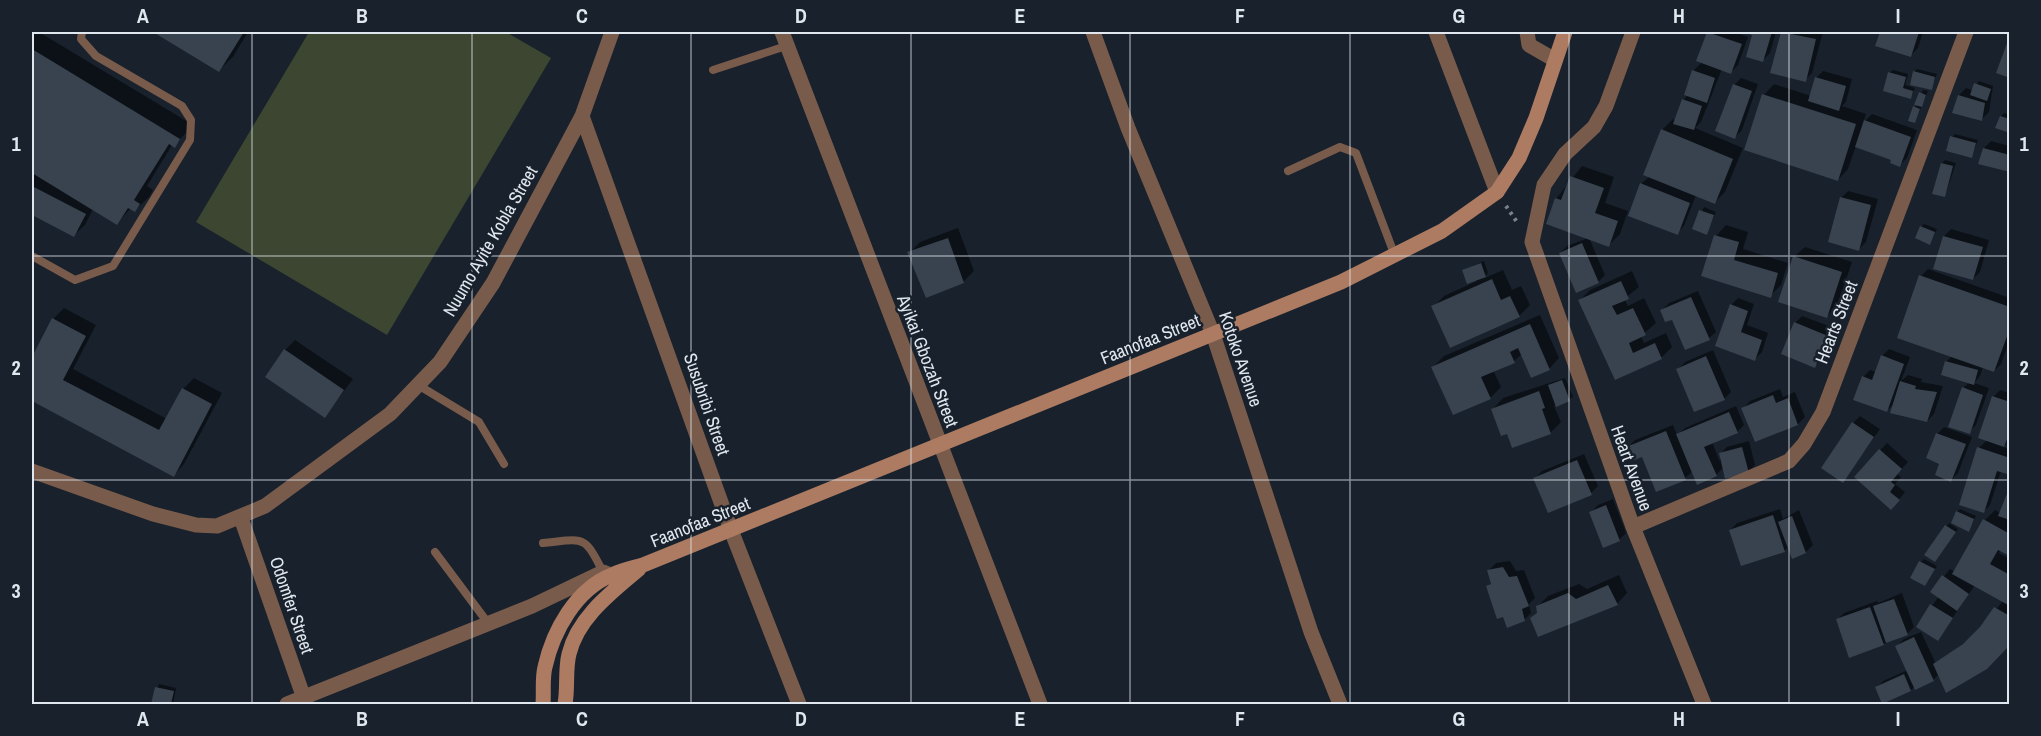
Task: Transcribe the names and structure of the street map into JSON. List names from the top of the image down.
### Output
{
  "streets": {
    "main road": ["Faanofaa Street"],
    "street": [
      "Nuumo Ayite Kobla Street",
      "Hearts Street",
      "Kotoko Avenue",
      "Ayikai Gbozah Street",
      "Susubribi Street",
      "Heart Avenue",
      "Odomfer Street"
    ]
  },
  "crossings": [
    ["Nuumo Ayite Kobla Street", "Susubribi Street"],
    ["Nuumo Ayite Kobla Street", "Odomfer Street"],
    ["Hearts Street", "Heart Avenue"],
    ["Faanofaa Street", "Kotoko Avenue"],
    ["Faanofaa Street", "Ayikai Gbozah Street"],
    ["Faanofaa Street", "Susubribi Street"]
  ],
  "grid": {
    "columns": [
      "A",
      "B",
      "C",
      "D",
      "E",
      "F",
      "G",
      "H",
      "I"
    ],
    "rows": ["1", "2", "3"]
  }
}
